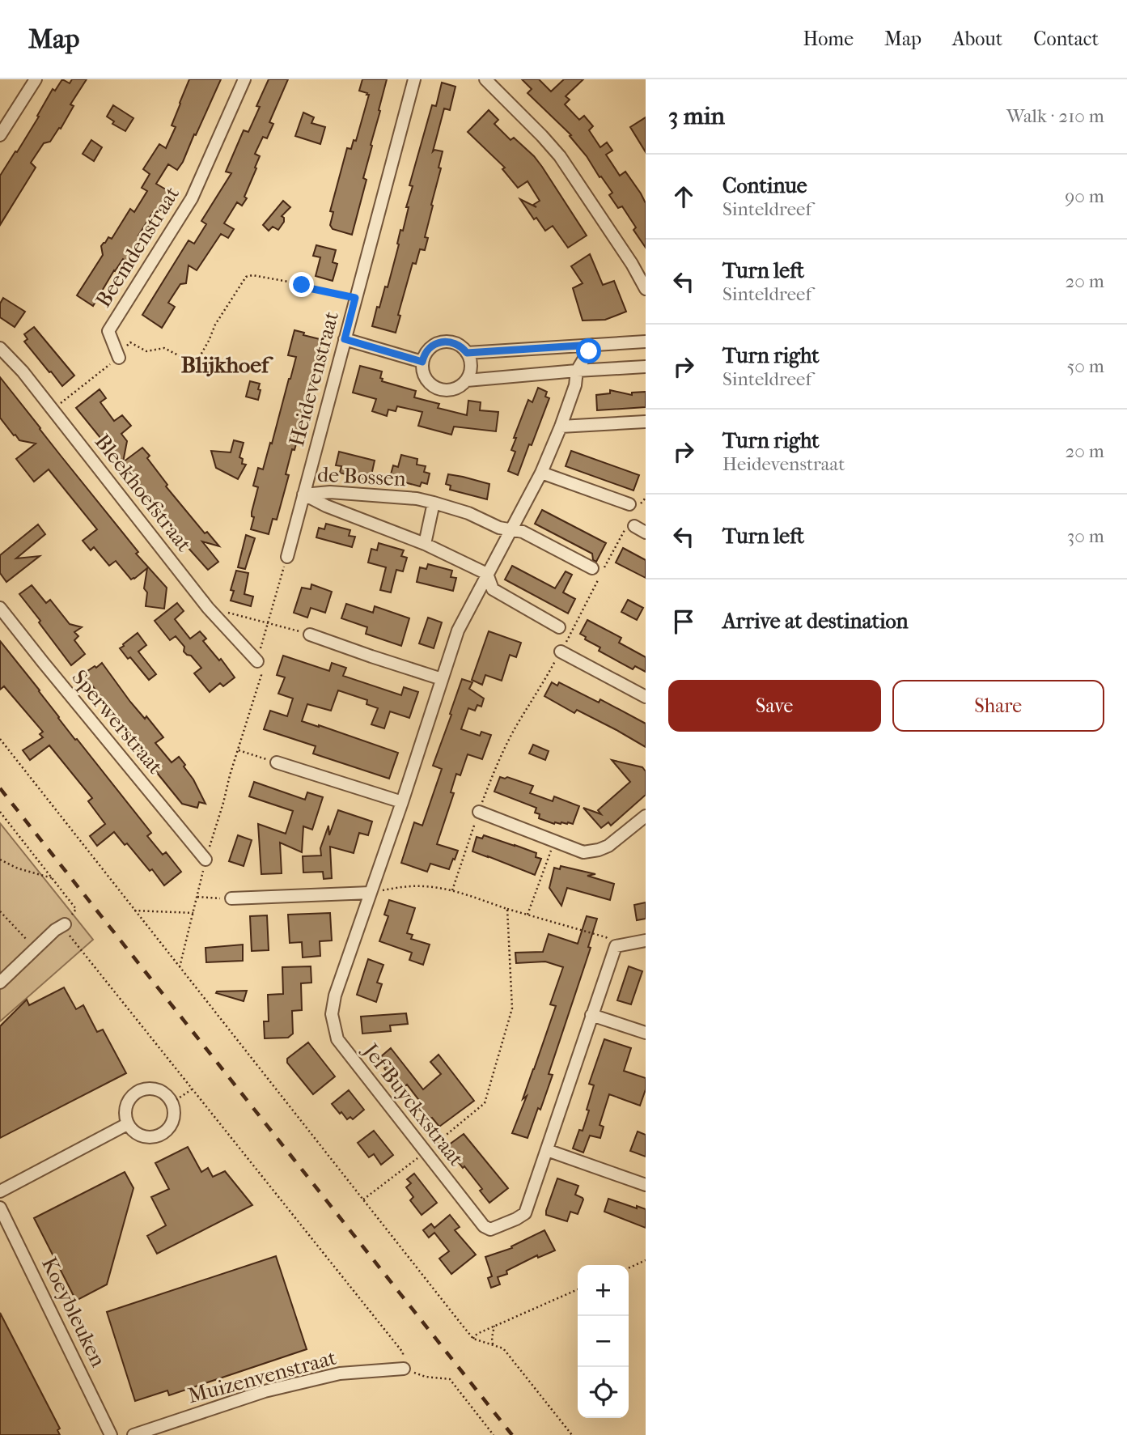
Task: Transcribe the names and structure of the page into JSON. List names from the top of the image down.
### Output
{
  "streets": {
    "street": [
      "Beemdenstraat",
      "Heidevenstraat",
      "de Bossen",
      "Bleekhoefstraat",
      "Sperwerstraat",
      "Jef Buyckxstraat",
      "Koeybleuken",
      "Muizenvenstraat"
    ]
  },
  "crossings": [
    ["Heidevenstraat", "de Bossen"],
    ["de Bossen", "Jef Buyckxstraat"]
  ],
  "districts": ["Blijkhoef"],
  "page": {
    "header": "Map",
    "nav": [
      "Home",
      "Map",
      "About",
      "Contact"
    ],
    "heading": ["3 min", "Walk · 210 m"],
    "list": [
      ["Continue", "Sinteldreef", "90 m"],
      ["Turn left", "Sinteldreef", "20 m"],
      ["Turn right", "Sinteldreef", "50 m"],
      ["Turn right", "Heidevenstraat", "20 m"],
      ["Turn left", "30 m"],
      "Arrive at destination"
    ],
    "buttons": ["Save", "Share"],
    "map_buttons": ["+", "−"]
  }
}
